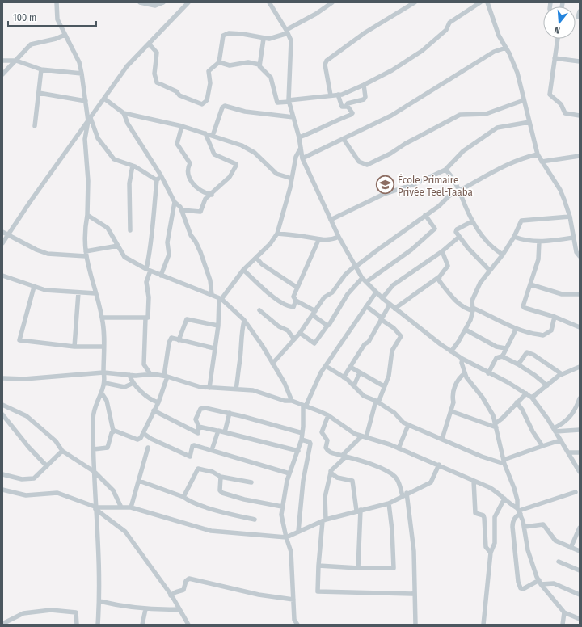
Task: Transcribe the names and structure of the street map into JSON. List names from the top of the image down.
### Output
{
  "places": {
    "school or university": ["École Primaire Privée Teel-Taaba"]
  },
  "scale_bar": "100 m",
  "north": "bottom"
}
